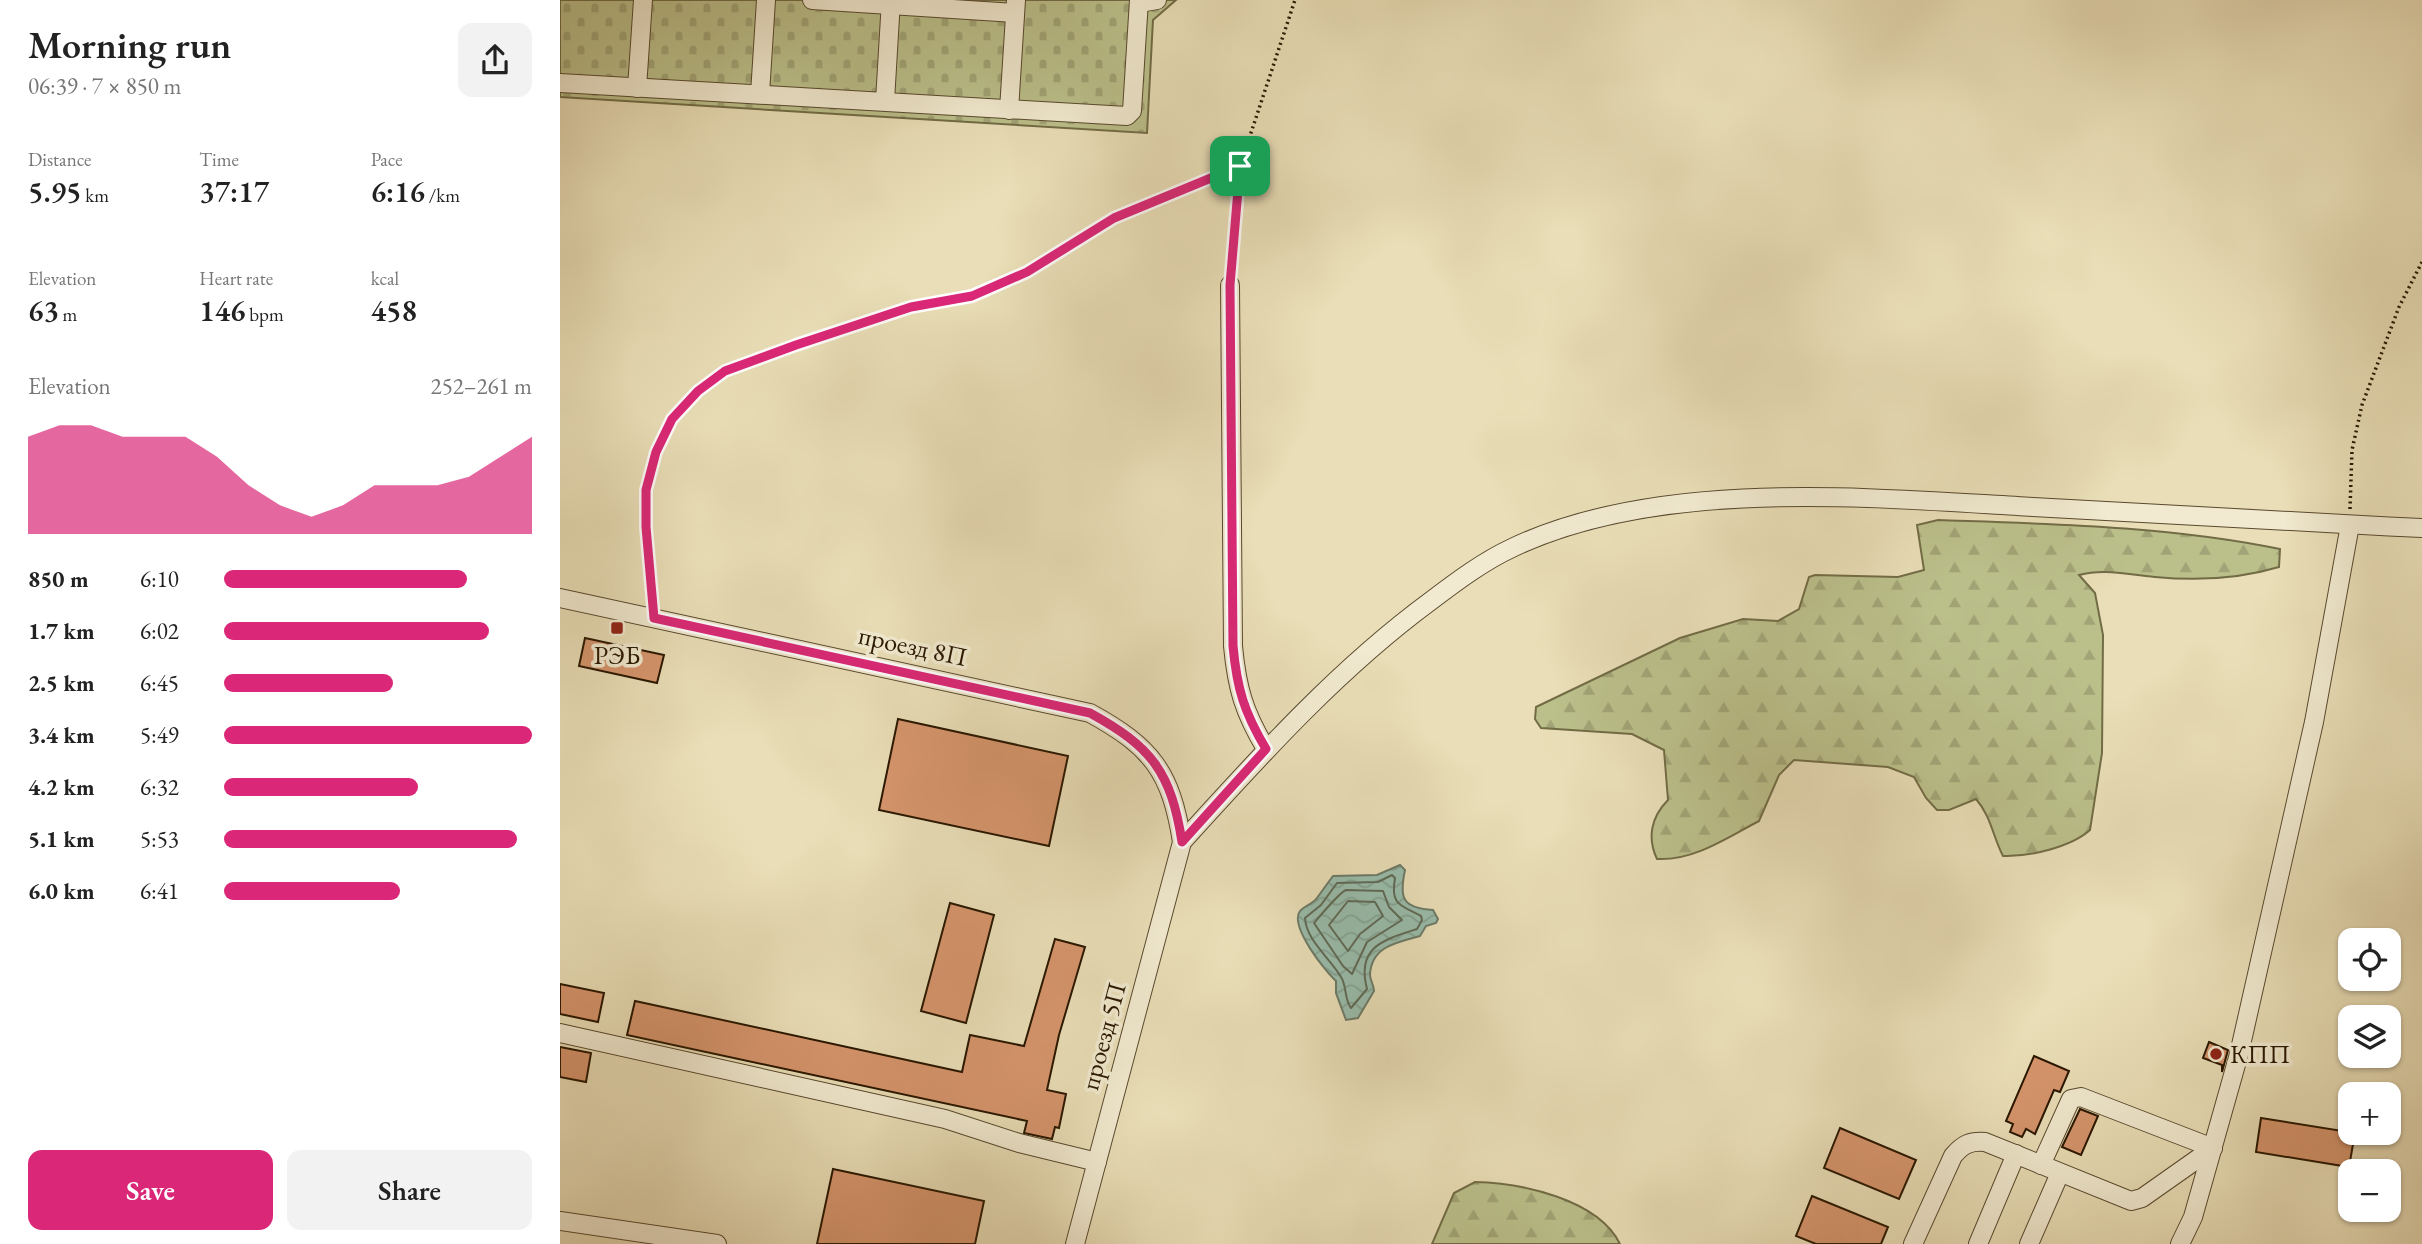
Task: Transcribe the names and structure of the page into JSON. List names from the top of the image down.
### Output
{
  "streets": {
    "street": ["проезд 8П", "проезд 5П"]
  },
  "crossings": [
    ["проезд 8П", "проезд 5П"]
  ],
  "places": {
    "transit": ["РЭБ"],
    "other": ["КПП"]
  },
  "page": {
    "heading": ["Morning run", "06:39 · 7 × 850 m"],
    "stats": [
      ["Distance", "5.95 km"],
      ["Time", "37:17"],
      ["Pace", "6:16 /km"],
      ["Elevation", "63 m"],
      ["Heart rate", "146 bpm"],
      ["kcal", "458"]
    ],
    "chart": ["Elevation", "252–261 m"],
    "list": [
      {
        "name": "850 m",
        "note": "6:10"
      },
      {
        "name": "1.7 km",
        "note": "6:02"
      },
      {
        "name": "2.5 km",
        "note": "6:45"
      },
      {
        "name": "3.4 km",
        "note": "5:49"
      },
      {
        "name": "4.2 km",
        "note": "6:32"
      },
      {
        "name": "5.1 km",
        "note": "5:53"
      },
      {
        "name": "6.0 km",
        "note": "6:41"
      }
    ],
    "map_buttons": ["+", "−"],
    "buttons": ["Save", "Share"]
  }
}
